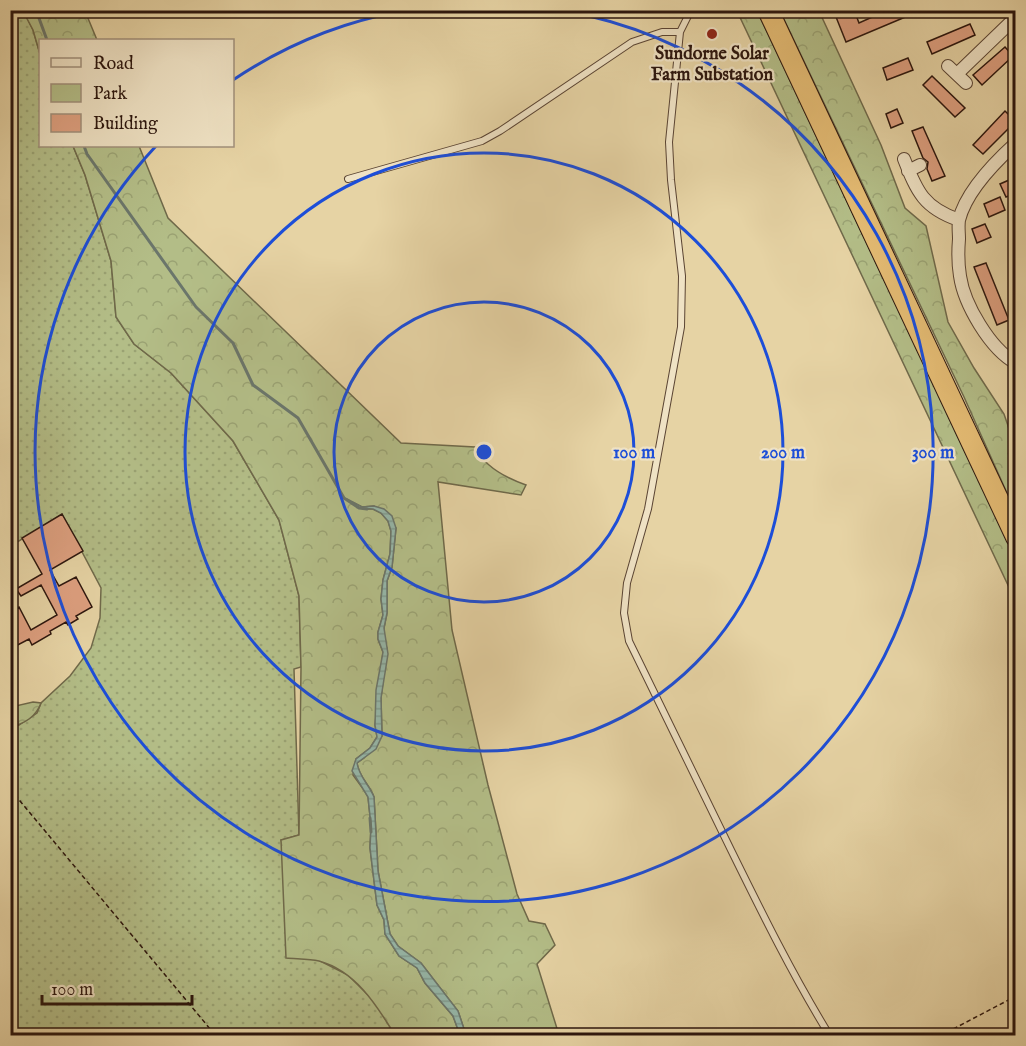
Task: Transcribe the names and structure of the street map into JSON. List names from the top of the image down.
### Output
{
  "places": ["Sundorne Solar Farm Substation"],
  "legend": ["Road", "Park", "Building"],
  "scale_bar": "100 m",
  "rings": ["100 m", "200 m", "300 m"]
}
